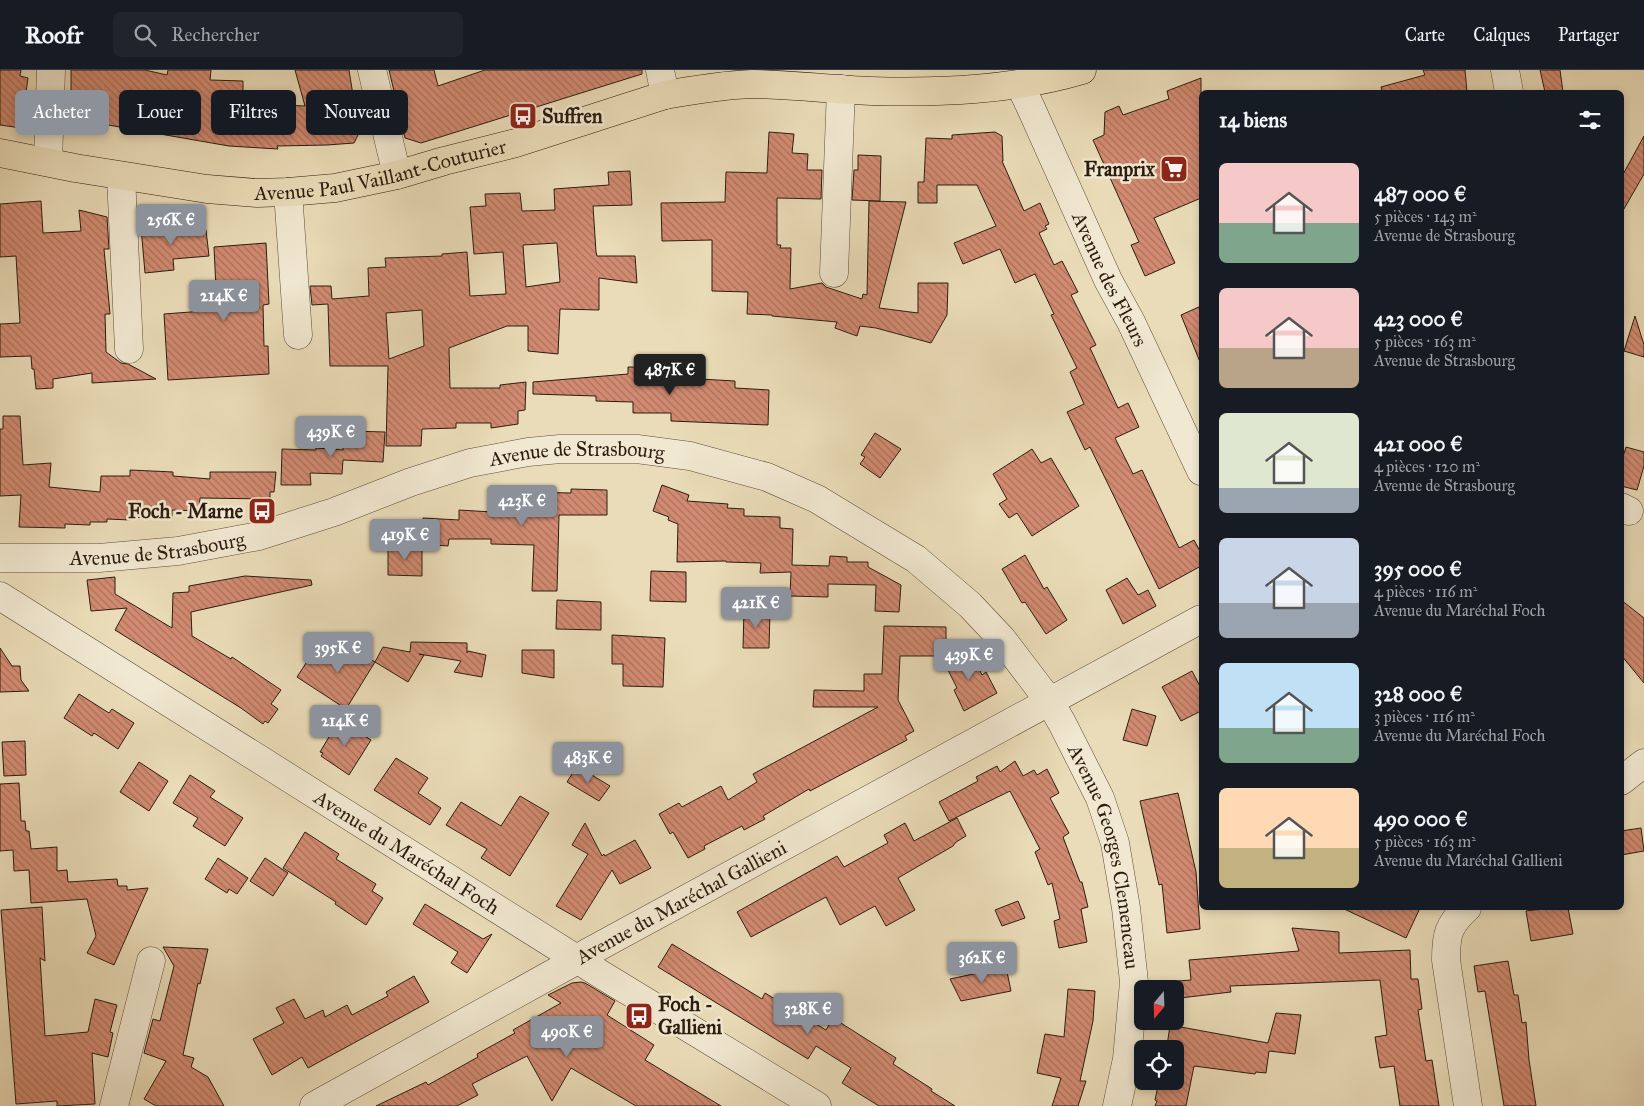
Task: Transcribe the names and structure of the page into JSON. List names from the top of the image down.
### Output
{
  "streets": {
    "main road": ["Avenue Paul Vaillant-Couturier"],
    "street": [
      "Avenue des Fleurs",
      "Avenue de Strasbourg",
      "Avenue du Maréchal Foch",
      "Avenue Georges Clemenceau",
      "Avenue du Maréchal Gallieni"
    ]
  },
  "crossings": [
    ["Avenue Paul Vaillant-Couturier", "Avenue des Fleurs"],
    ["Avenue de Strasbourg", "Avenue Georges Clemenceau"],
    ["Avenue de Strasbourg", "Avenue du Maréchal Gallieni"],
    ["Avenue du Maréchal Foch", "Avenue du Maréchal Gallieni"],
    ["Avenue Georges Clemenceau", "Avenue du Maréchal Gallieni"]
  ],
  "places": {
    "bus stop": ["Suffren", "Foch - Marne", "Foch - Gallieni"],
    "supermarket": ["Franprix"]
  },
  "north": "bottom",
  "page": {
    "header": "Roofr",
    "search": "Rechercher",
    "nav": ["Carte", "Calques", "Partager"],
    "chip": [
      "Acheter",
      "Louer",
      "Filtres",
      "Nouveau"
    ],
    "heading": "14 biens",
    "list": [
      {
        "name": "487 000 €",
        "note": "5 pièces · 143 m² · Avenue de Strasbourg"
      },
      {
        "name": "423 000 €",
        "note": "5 pièces · 163 m² · Avenue de Strasbourg"
      },
      {
        "name": "421 000 €",
        "note": "4 pièces · 120 m² · Avenue de Strasbourg"
      },
      {
        "name": "395 000 €",
        "note": "4 pièces · 116 m² · Avenue du Maréchal Foch"
      },
      {
        "name": "328 000 €",
        "note": "3 pièces · 116 m² · Avenue du Maréchal Foch"
      },
      {
        "name": "490 000 €",
        "note": "5 pièces · 163 m² · Avenue du Maréchal Gallieni"
      }
    ],
    "price": [
      "256K €",
      "214K €",
      "487K €",
      "439K €",
      "423K €",
      "419K €",
      "421K €",
      "395K €",
      "439K €",
      "214K €",
      "483K €",
      "362K €",
      "328K €",
      "490K €"
    ]
  }
}
